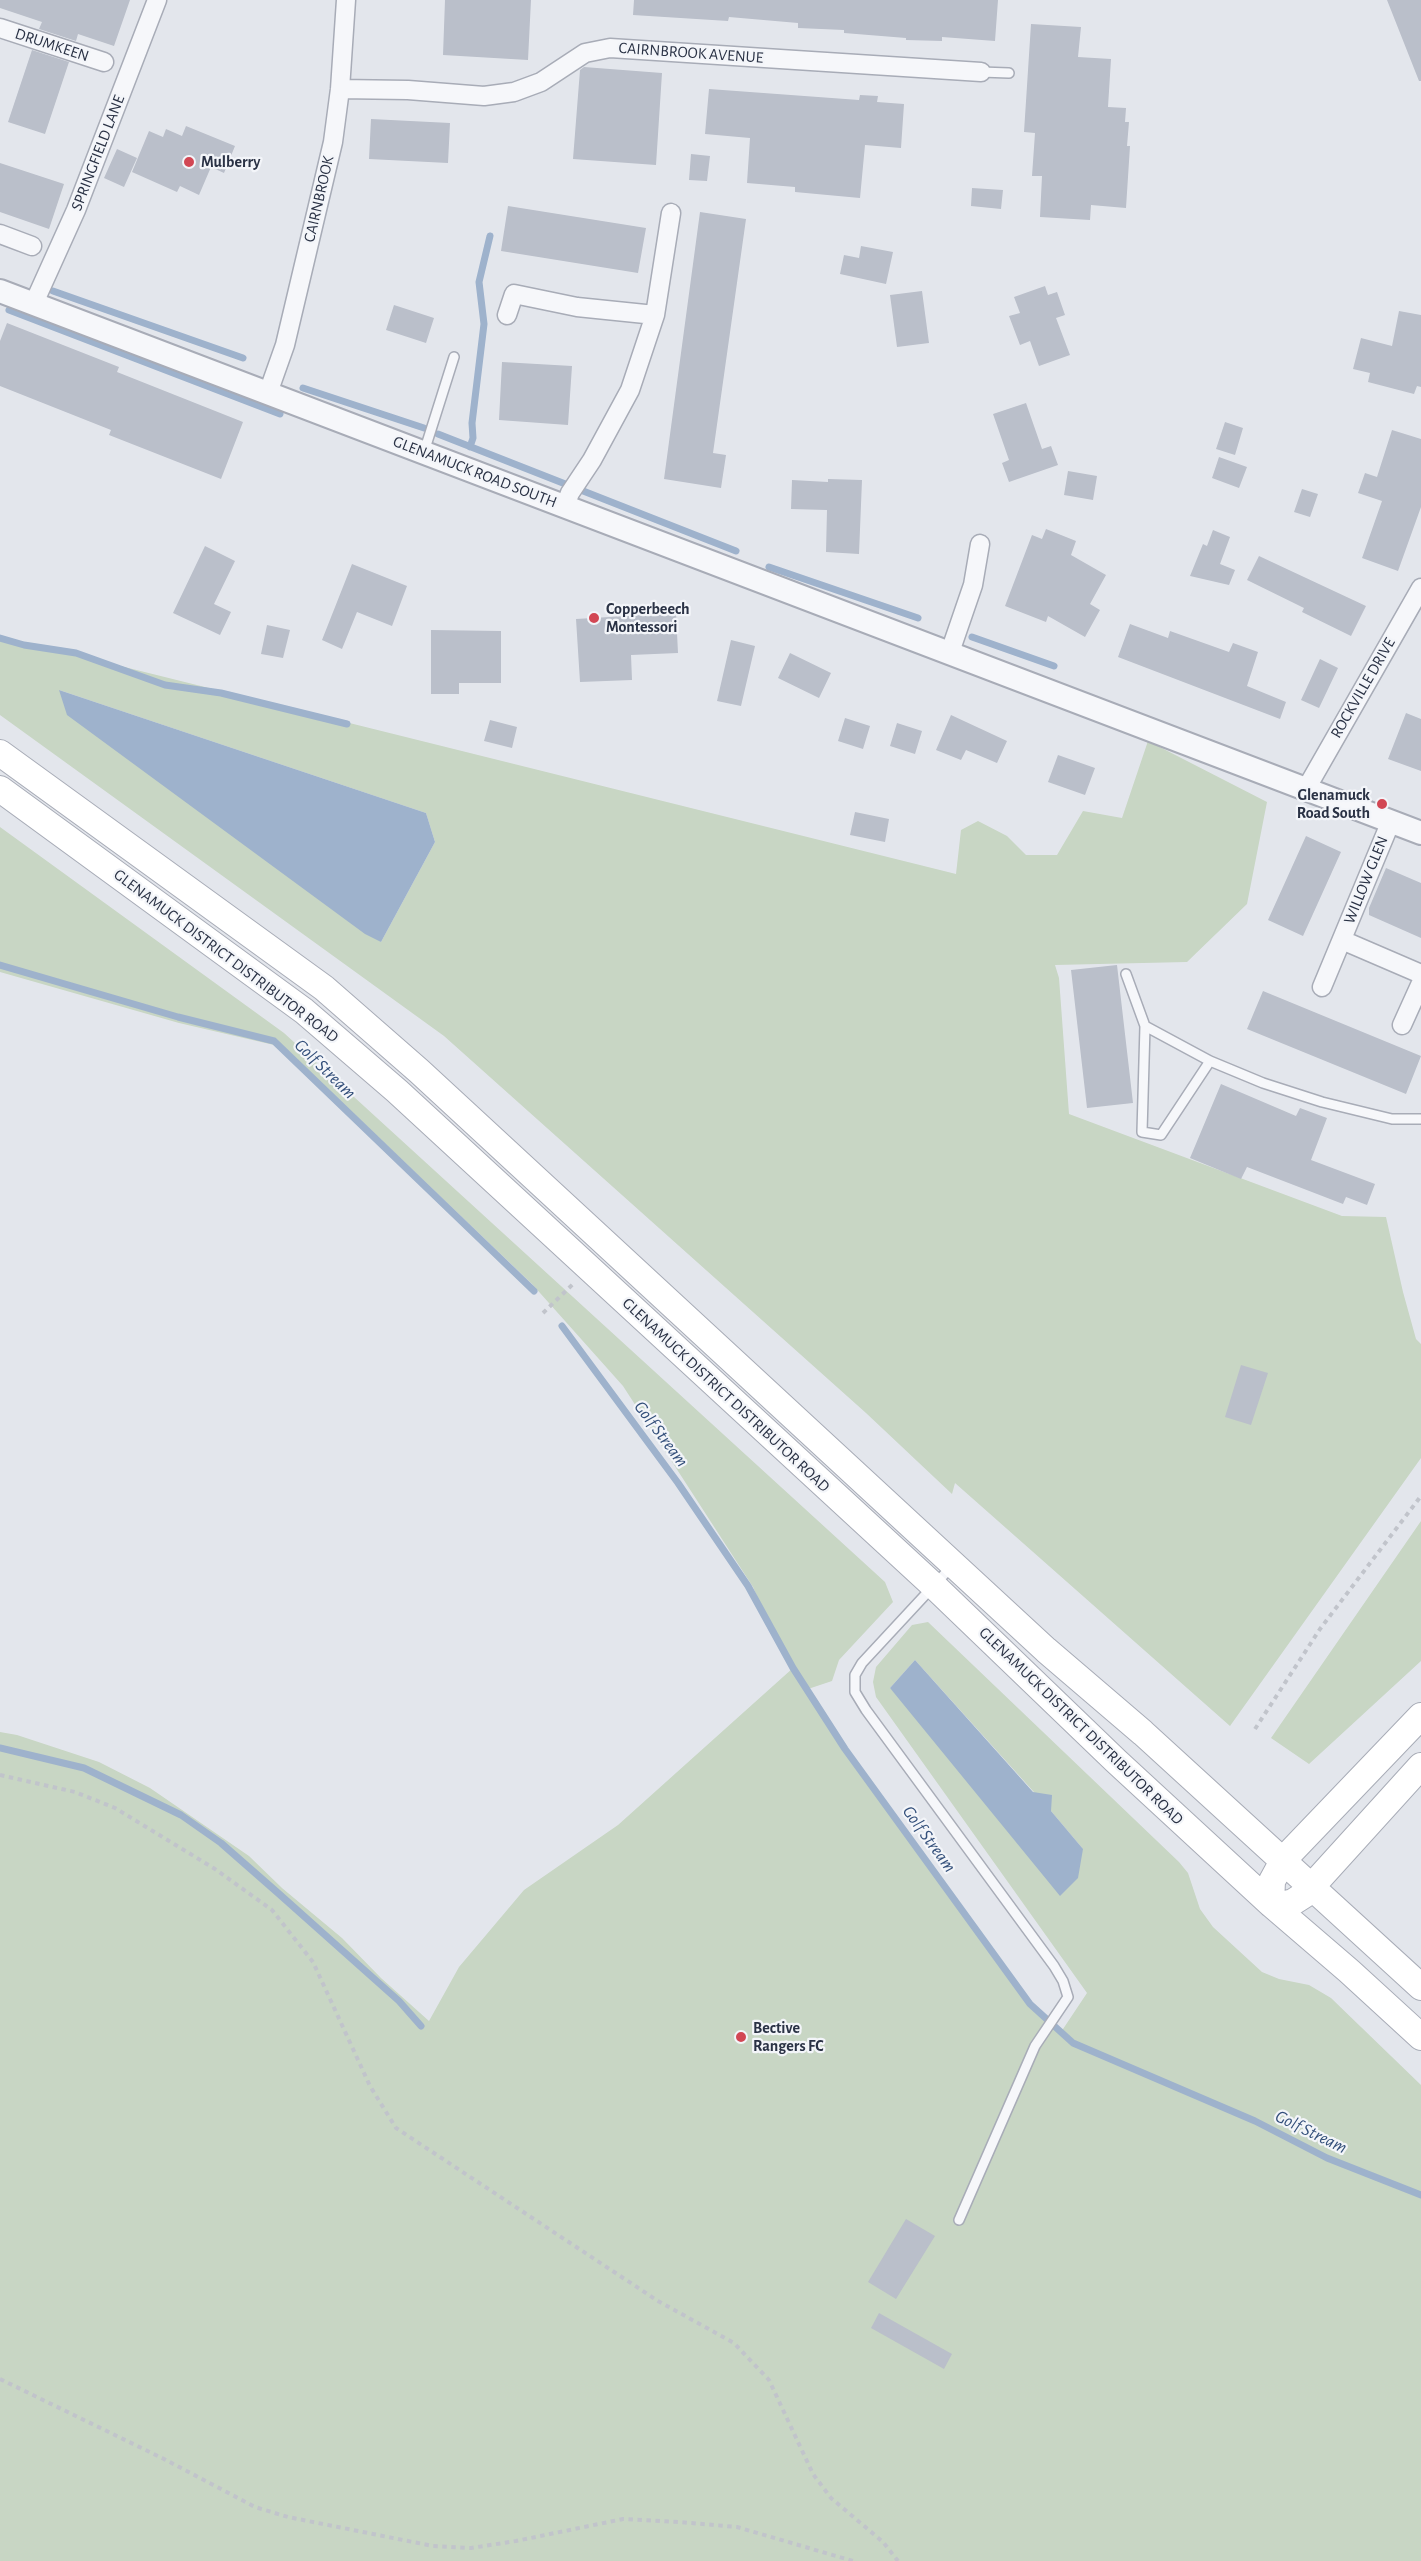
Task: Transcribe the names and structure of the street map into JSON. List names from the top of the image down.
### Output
{
  "streets": {
    "main road": ["GLENAMUCK DISTRICT DISTRIBUTOR ROAD"],
    "street": [
      "DRUMKEEN",
      "CAIRNBROOK AVENUE",
      "SPRINGFIELD LANE",
      "CAIRNBROOK",
      "GLENAMUCK ROAD SOUTH",
      "ROCKVILLE DRIVE",
      "WILLOW GLEN"
    ]
  },
  "crossings": [
    ["CAIRNBROOK AVENUE", "CAIRNBROOK"],
    ["SPRINGFIELD LANE", "GLENAMUCK ROAD SOUTH"],
    ["CAIRNBROOK", "GLENAMUCK ROAD SOUTH"],
    ["GLENAMUCK ROAD SOUTH", "ROCKVILLE DRIVE"],
    ["GLENAMUCK ROAD SOUTH", "WILLOW GLEN"]
  ],
  "water": ["Golf Stream"],
  "places": [
    "Mulberry",
    "Copperbeech Montessori",
    "Glenamuck Road South",
    "Bective Rangers FC"
  ]
}
